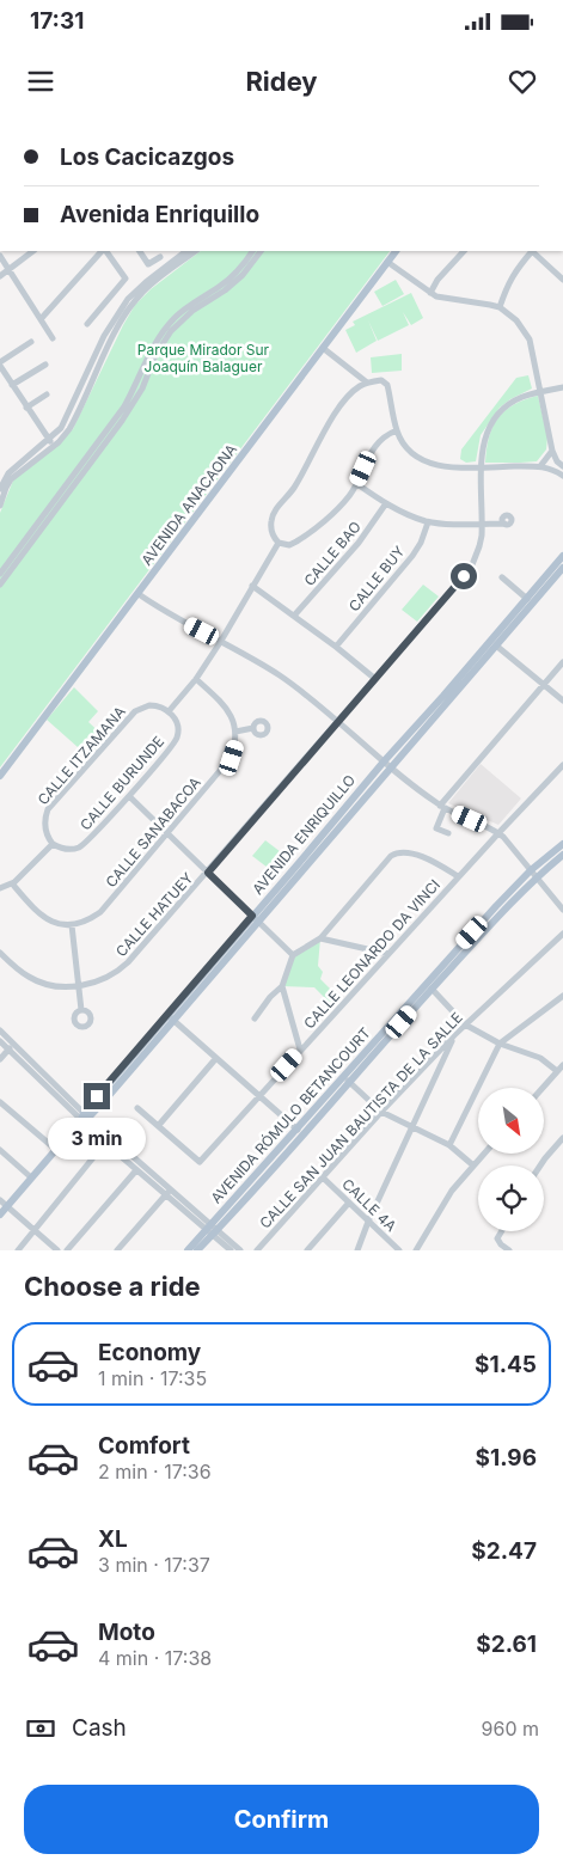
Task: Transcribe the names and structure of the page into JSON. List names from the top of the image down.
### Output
{
  "streets": {
    "main road": ["AVENIDA ANACAONA", "AVENIDA ENRIQUILLO", "AVENIDA RÓMULO BETANCOURT"],
    "street": [
      "CALLE BAO",
      "CALLE BUY",
      "CALLE ITZAMANA",
      "CALLE BURUNDE",
      "CALLE SANABACOA",
      "CALLE HATUEY",
      "CALLE LEONARDO DA VINCI",
      "CALLE SAN JUAN BAUTISTA DE LA SALLE",
      "CALLE 4A"
    ]
  },
  "crossings": [
    ["CALLE ITZAMANA", "CALLE BURUNDE"],
    ["CALLE SAN JUAN BAUTISTA DE LA SALLE", "CALLE 4A"]
  ],
  "parks": ["Parque Mirador Sur Joaquín Balaguer"],
  "north": "bottom right",
  "page": {
    "status": "17:31",
    "header": "Ridey",
    "banner": ["Los Cacicazgos", "Avenida Enriquillo"],
    "bubble": "3 min",
    "heading": "Choose a ride",
    "list": [
      {
        "name": "Economy",
        "note": "1 min · 17:35",
        "value": "$1.45"
      },
      {
        "name": "Comfort",
        "note": "2 min · 17:36",
        "value": "$1.96"
      },
      {
        "name": "XL",
        "note": "3 min · 17:37",
        "value": "$2.47"
      },
      {
        "name": "Moto",
        "note": "4 min · 17:38",
        "value": "$2.61"
      }
    ],
    "pay": ["Cash", "960 m"],
    "buttons": "Confirm"
  }
}
